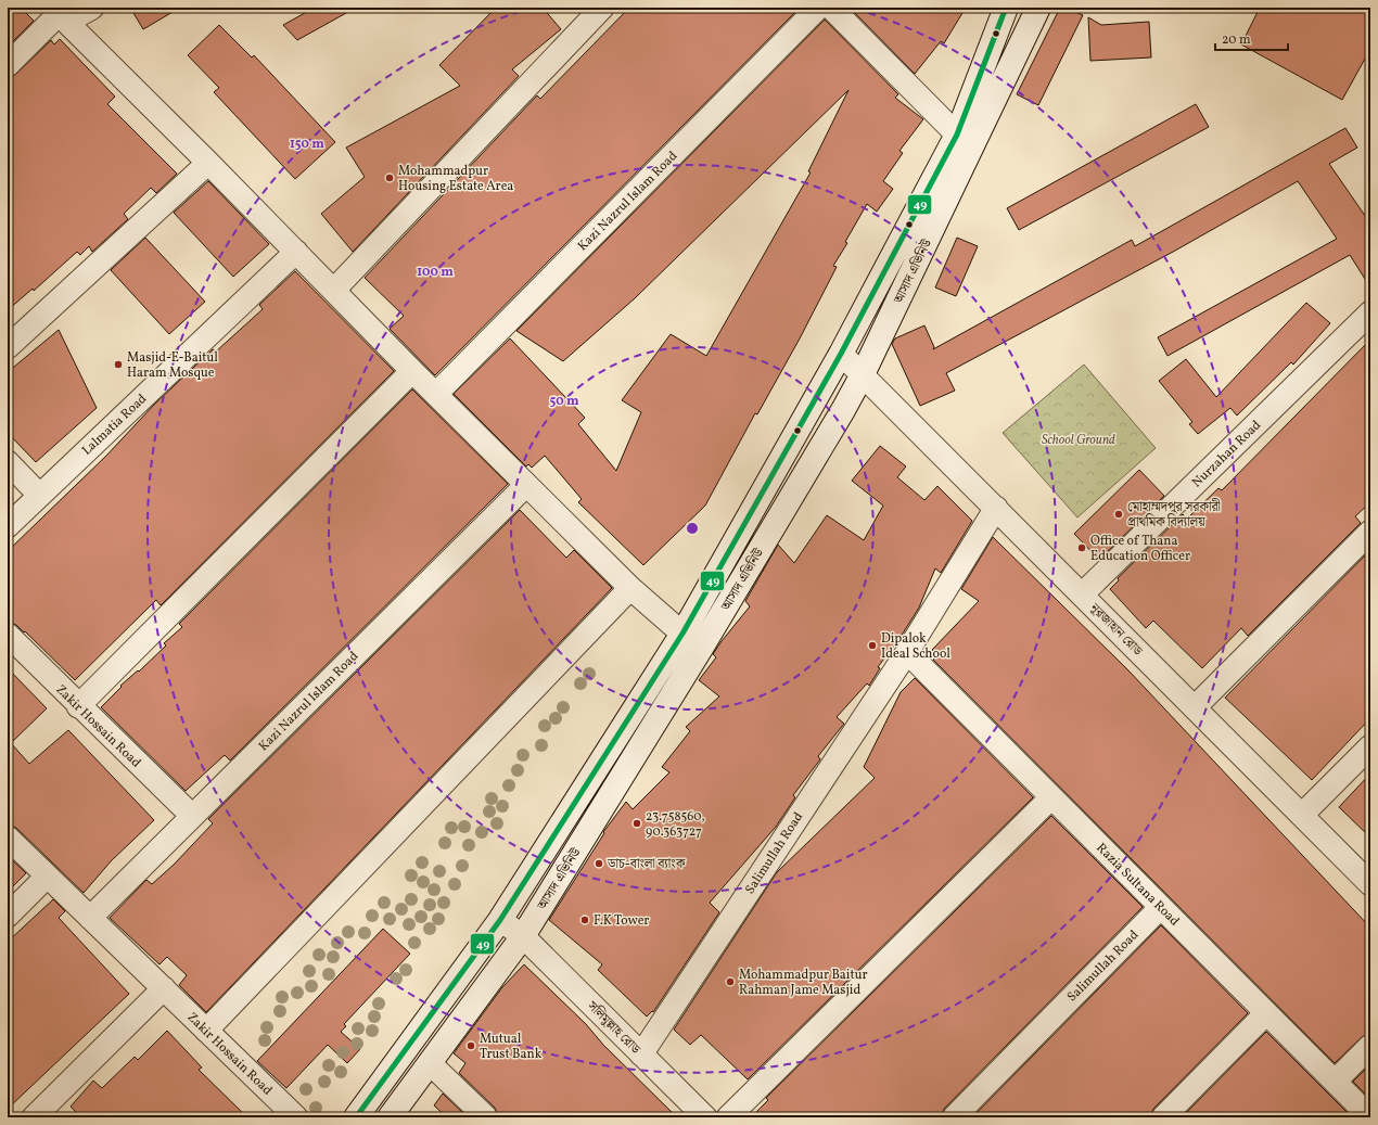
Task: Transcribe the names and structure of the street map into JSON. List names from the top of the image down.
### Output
{
  "streets": {
    "main road": ["আসাদ এভিনিউ"],
    "street": [
      "Kazi Nazrul Islam Road",
      "Lalmatia Road",
      "Nurzahan Road",
      "নুরজাহান রোড",
      "Zakir Hossain Road",
      "Salimullah Road",
      "Razia Sultana Road",
      "সলিমুল্লাহ রোড"
    ]
  },
  "crossings": [
    ["Kazi Nazrul Islam Road", "Zakir Hossain Road"],
    ["আসাদ এভিনিউ", "নুরজাহান রোড"],
    ["আসাদ এভিনিউ", "সলিমুল্লাহ রোড"],
    ["Nurzahan Road", "নুরজাহান রোড"],
    ["নুরজাহান রোড", "Salimullah Road"],
    ["Salimullah Road", "Razia Sultana Road"],
    ["Salimullah Road", "সলিমুল্লাহ রোড"]
  ],
  "parks": ["School Ground"],
  "places": [
    "Mohammadpur Housing Estate Area",
    "Masjid-E-Baitul Haram Mosque",
    "মোহাম্মদপুর সরকারী প্রাথমিক বিদ্যালয়",
    "Office of Thana Education Officer",
    "Dipalok Ideal School",
    "23.758560, 90.363727",
    "ডাচ-বাংলা ব্যাংক",
    "F.K Tower",
    "Mohammadpur Baitur Rahman Jame Masjid",
    "Mutual Trust Bank"
  ],
  "lines": ["transit line 49"],
  "scale_bar": "20 m",
  "rings": ["150 m", "100 m", "50 m"]
}
